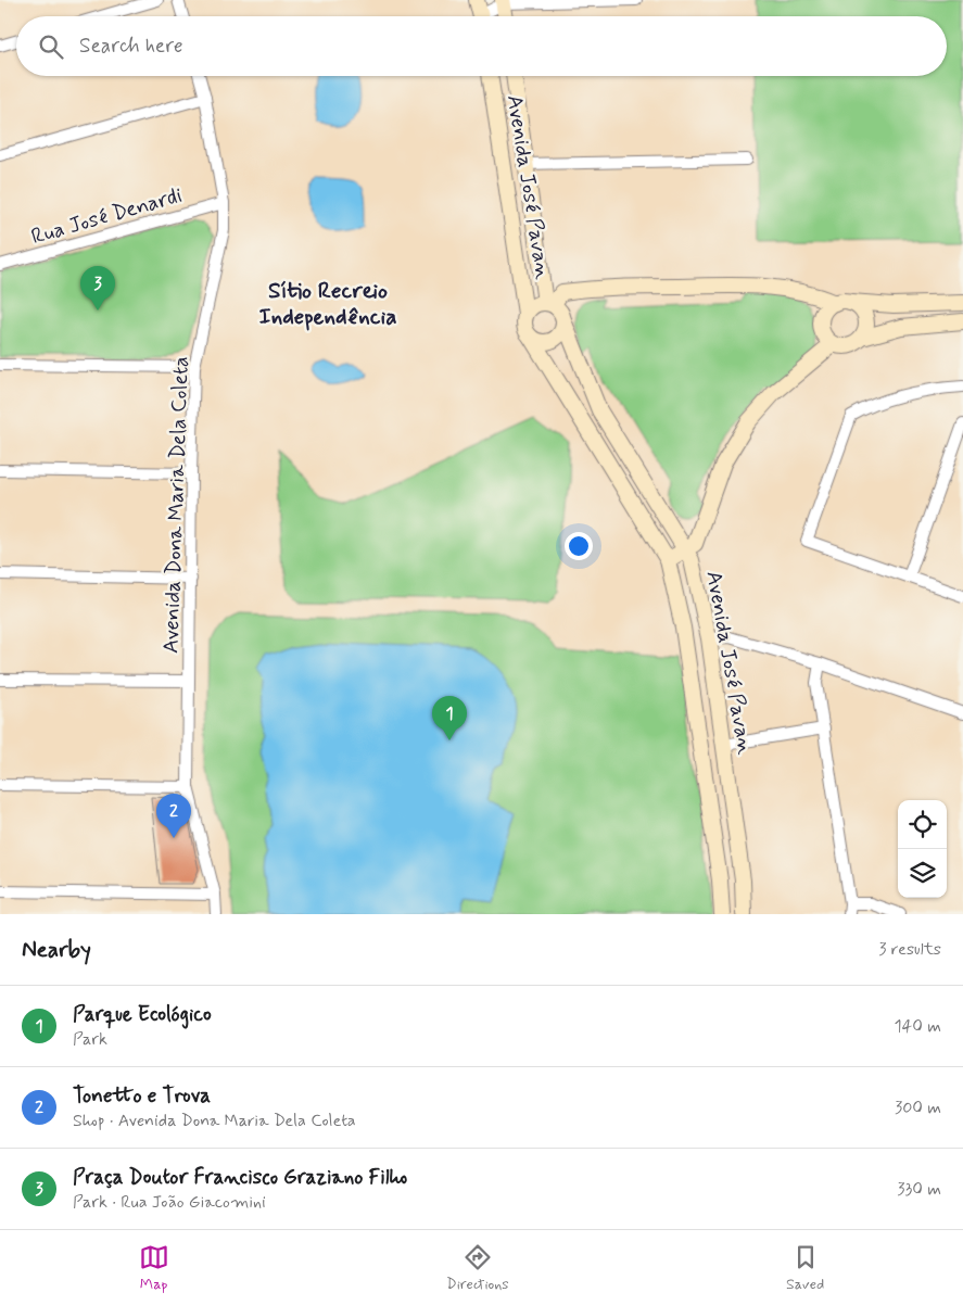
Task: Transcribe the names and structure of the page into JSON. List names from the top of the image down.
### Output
{
  "streets": {
    "street": ["Avenida José Pavan", "Rua José Denardi", "Avenida Dona Maria Dela Coleta"]
  },
  "crossings": [
    ["Rua José Denardi", "Avenida Dona Maria Dela Coleta"]
  ],
  "districts": ["Sítio Recreio Independência"],
  "page": {
    "search": "Search here",
    "pins": ["3", "1", "2"],
    "heading": ["Nearby", "3 results"],
    "list": [
      {
        "mark": "1",
        "name": "Parque Ecológico",
        "note": "Park",
        "value": "140 m"
      },
      {
        "mark": "2",
        "name": "Tonetto e Trova",
        "note": "Shop · Avenida Dona Maria Dela Coleta",
        "value": "300 m"
      },
      {
        "mark": "3",
        "name": "Praça Doutor Francisco Graziano Filho",
        "note": "Park · Rua João Giacomini",
        "value": "330 m"
      }
    ],
    "nav": ["Map", "Directions", "Saved"]
  }
}
